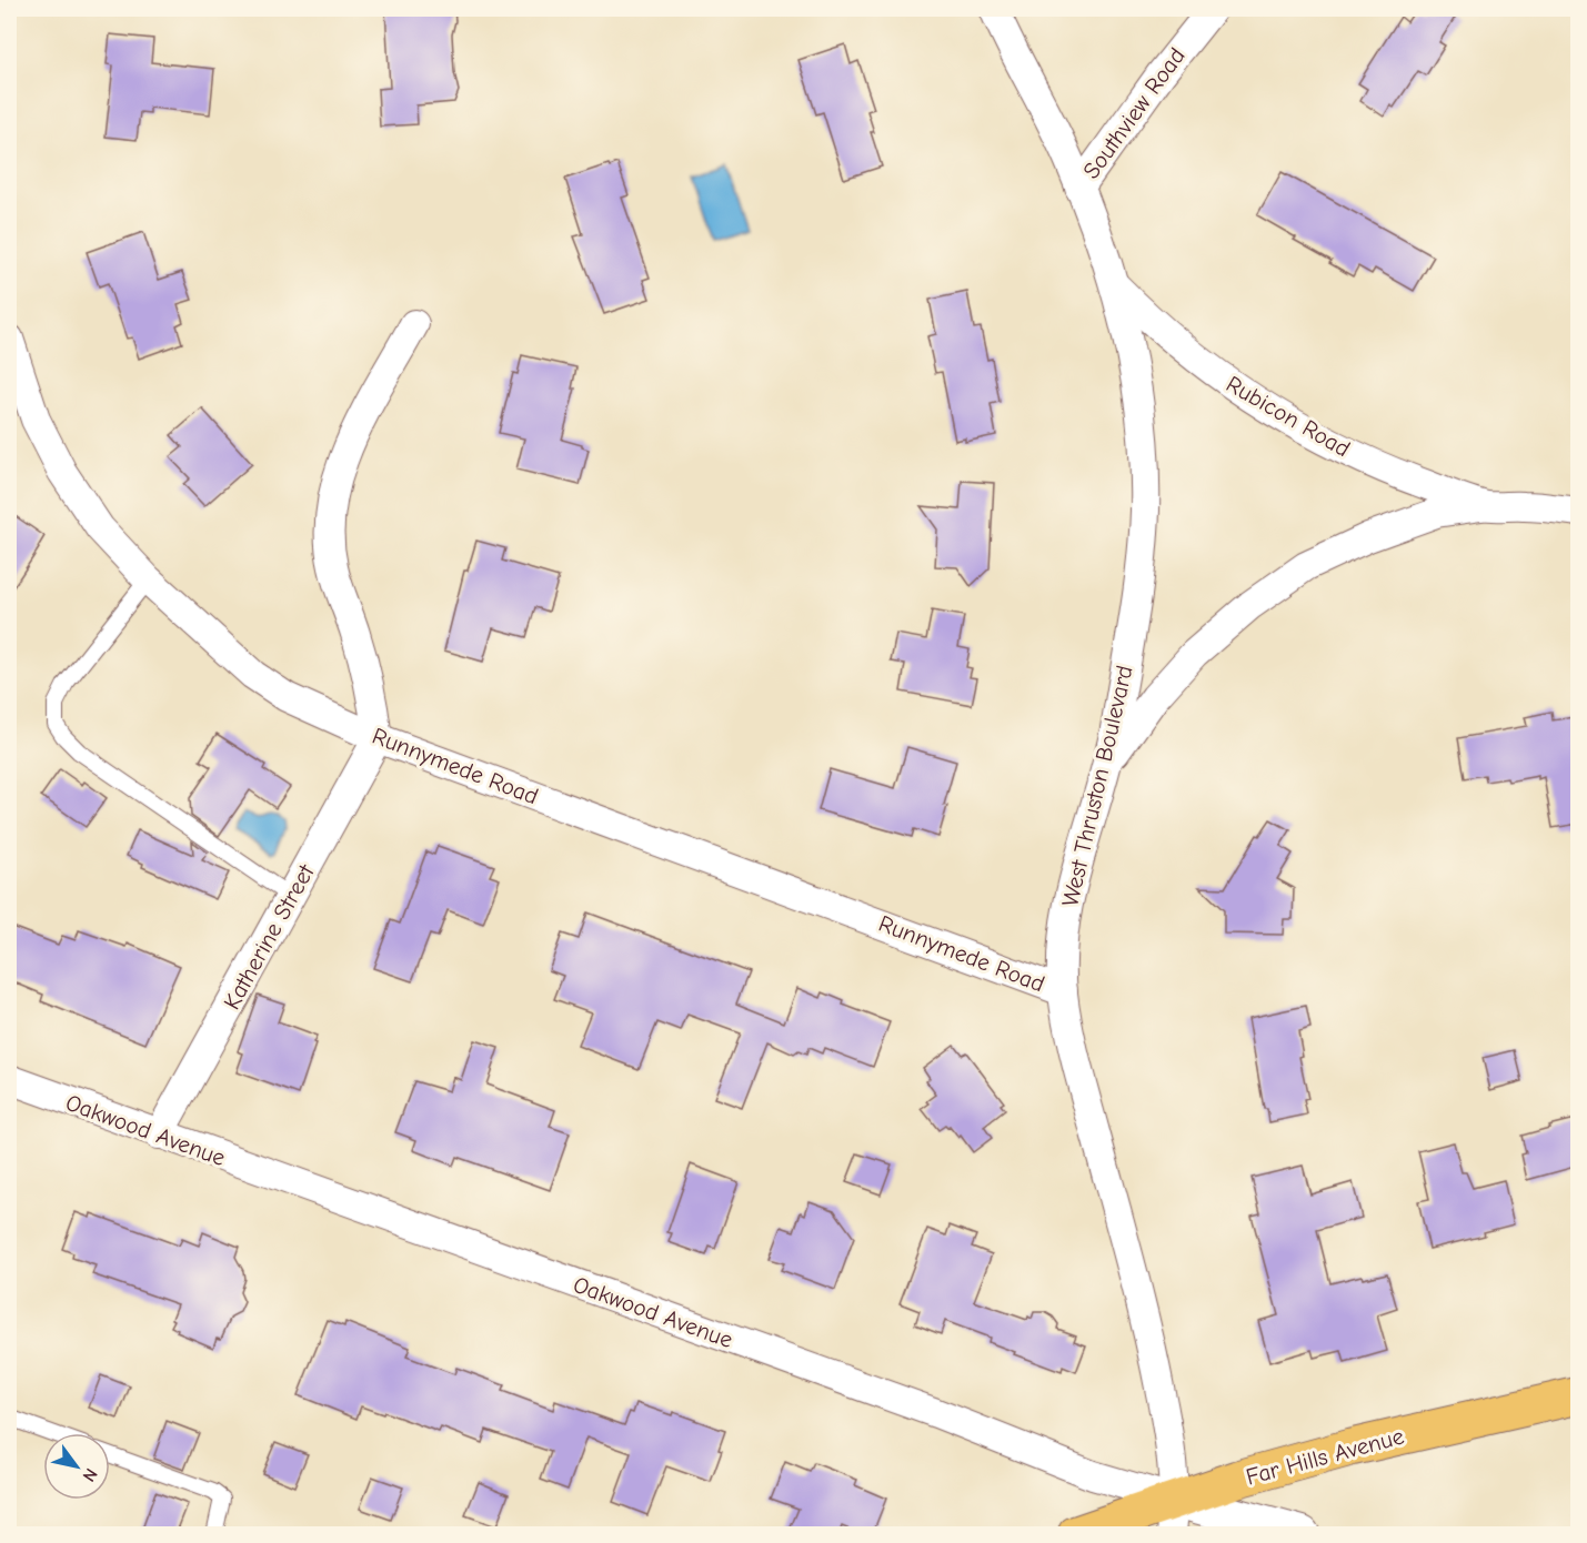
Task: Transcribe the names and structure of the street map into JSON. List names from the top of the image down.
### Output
{
  "streets": {
    "main road": ["Far Hills Avenue"],
    "street": [
      "Southview Road",
      "Rubicon Road",
      "Runnymede Road",
      "West Thruston Boulevard",
      "Katherine Street",
      "Oakwood Avenue"
    ]
  },
  "crossings": [
    ["Southview Road", "West Thruston Boulevard"],
    ["Rubicon Road", "West Thruston Boulevard"],
    ["Runnymede Road", "West Thruston Boulevard"],
    ["Runnymede Road", "Katherine Street"],
    ["West Thruston Boulevard", "Oakwood Avenue"],
    ["West Thruston Boulevard", "Far Hills Avenue"],
    ["Katherine Street", "Oakwood Avenue"],
    ["Oakwood Avenue", "Far Hills Avenue"]
  ],
  "north": "bottom right"
}
